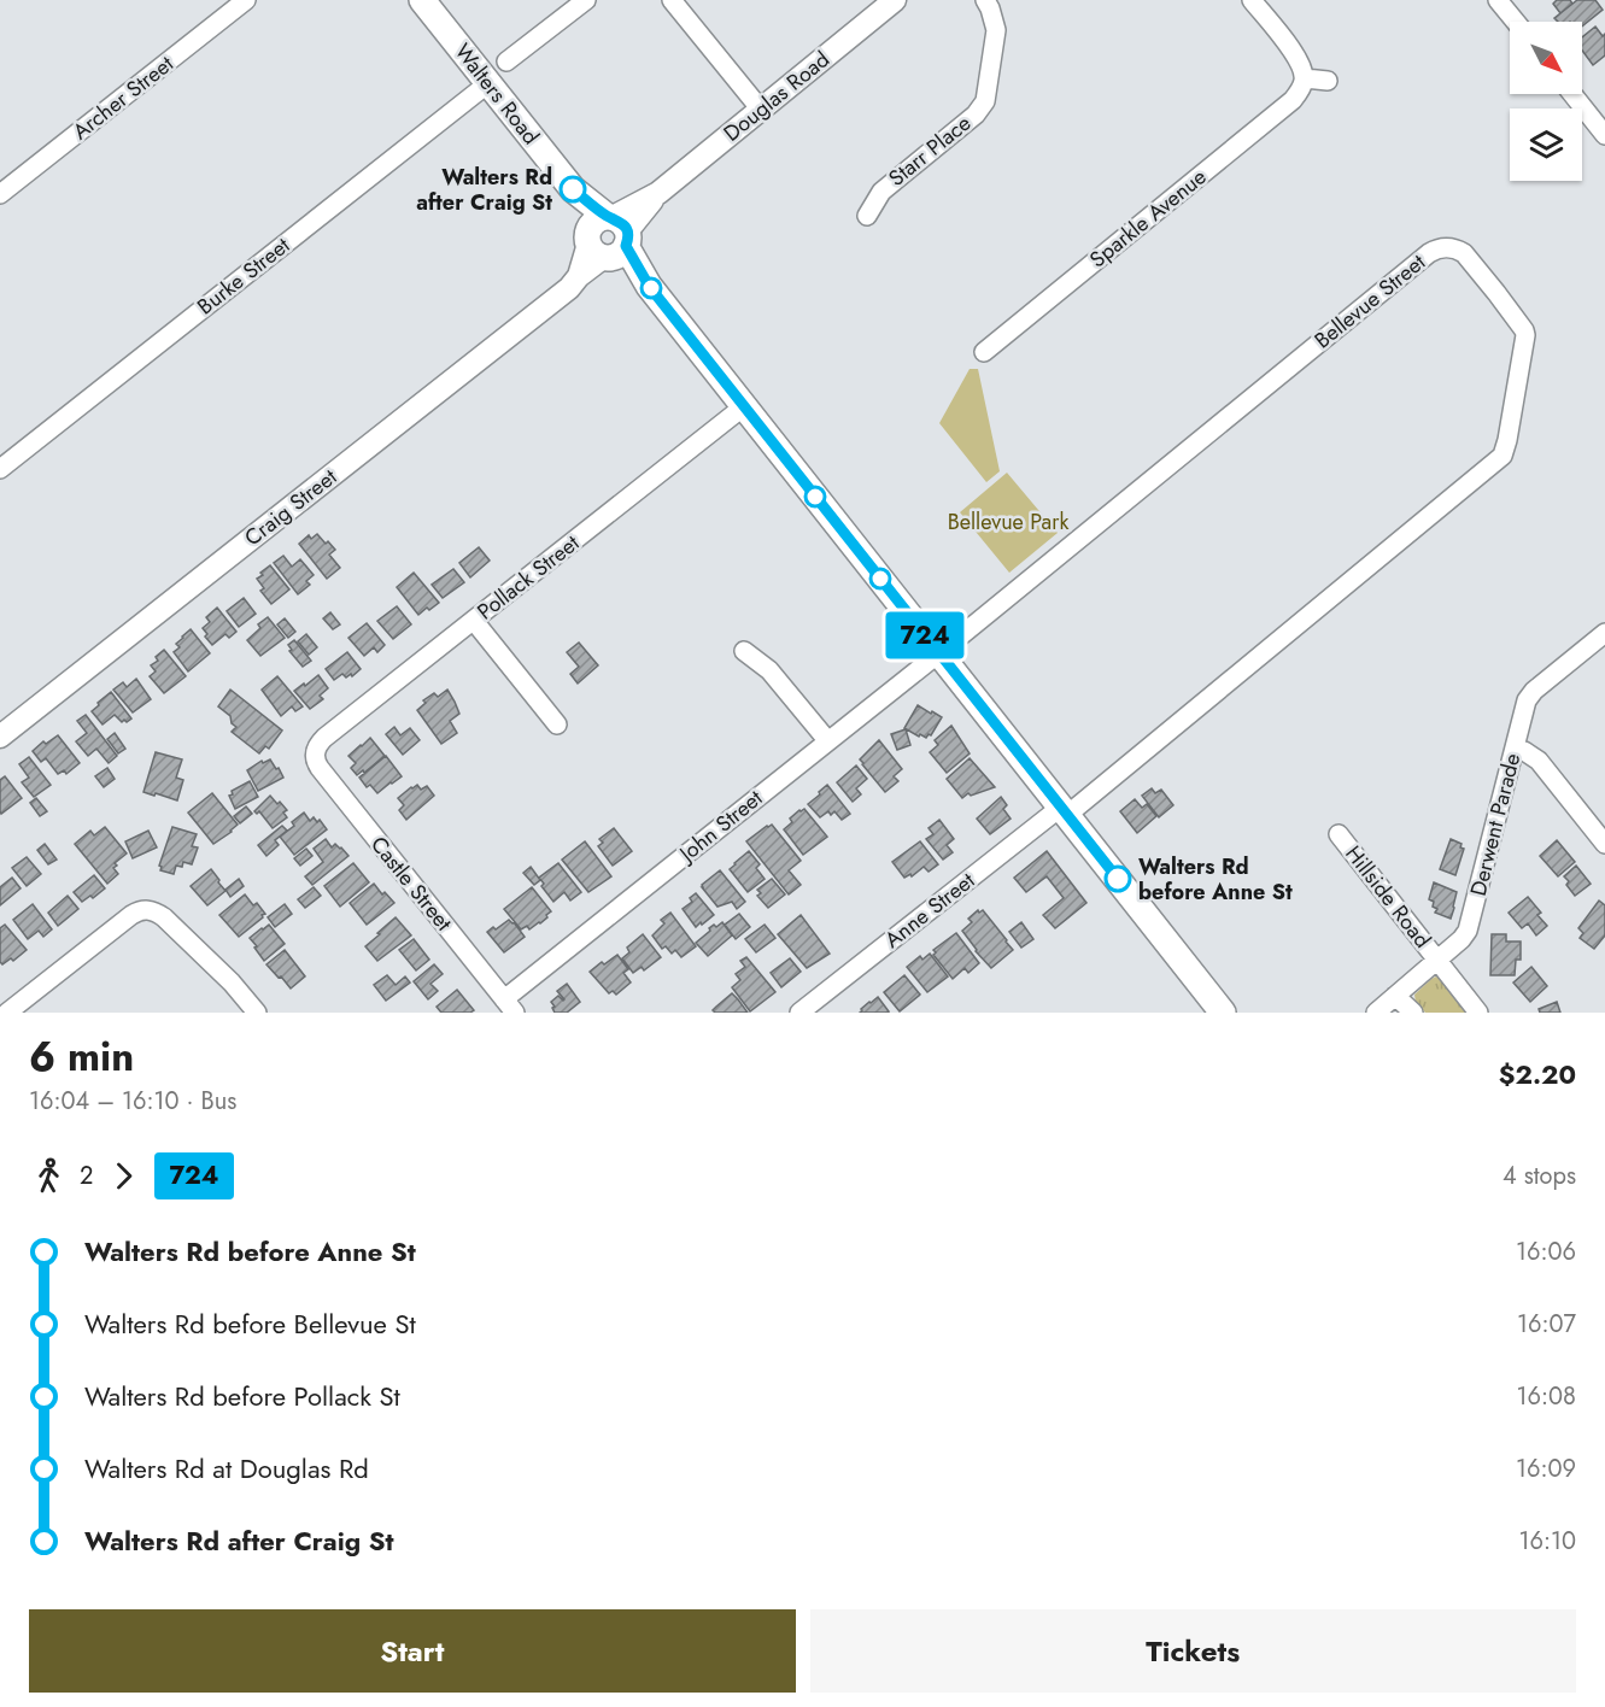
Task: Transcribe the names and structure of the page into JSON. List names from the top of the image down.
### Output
{
  "streets": {
    "main road": ["Walters Road"],
    "street": [
      "Douglas Road",
      "Archer Street",
      "Starr Place",
      "Sparkle Avenue",
      "Burke Street",
      "Bellevue Street",
      "Craig Street",
      "Pollack Street",
      "Derwent Parade",
      "John Street",
      "Castle Street",
      "Hillside Road",
      "Anne Street"
    ]
  },
  "crossings": [
    ["Walters Road", "Douglas Road"],
    ["Walters Road", "Burke Street"],
    ["Walters Road", "Bellevue Street"],
    ["Walters Road", "Craig Street"],
    ["Walters Road", "Pollack Street"],
    ["Walters Road", "John Street"],
    ["Walters Road", "Anne Street"],
    ["Douglas Road", "Craig Street"],
    ["Bellevue Street", "John Street"],
    ["Bellevue Street", "Anne Street"],
    ["Pollack Street", "Castle Street"],
    ["Derwent Parade", "Hillside Road"],
    ["John Street", "Castle Street"]
  ],
  "parks": ["Bellevue Park"],
  "places": ["Walters Rd after Craig St", "Walters Rd before Anne St"],
  "lines": ["bus line 724"],
  "north": "bottom right",
  "page": {
    "on_map": "724",
    "heading": ["6 min", "16:04 – 16:10 · Bus", "$2.20"],
    "legs": ["2", "724", "4 stops"],
    "list": [
      {
        "name": "Walters Rd before Anne St",
        "value": "16:06"
      },
      {
        "name": "Walters Rd before Bellevue St",
        "value": "16:07"
      },
      {
        "name": "Walters Rd before Pollack St",
        "value": "16:08"
      },
      {
        "name": "Walters Rd at Douglas Rd",
        "value": "16:09"
      },
      {
        "name": "Walters Rd after Craig St",
        "value": "16:10"
      }
    ],
    "buttons": ["Start", "Tickets"]
  }
}
